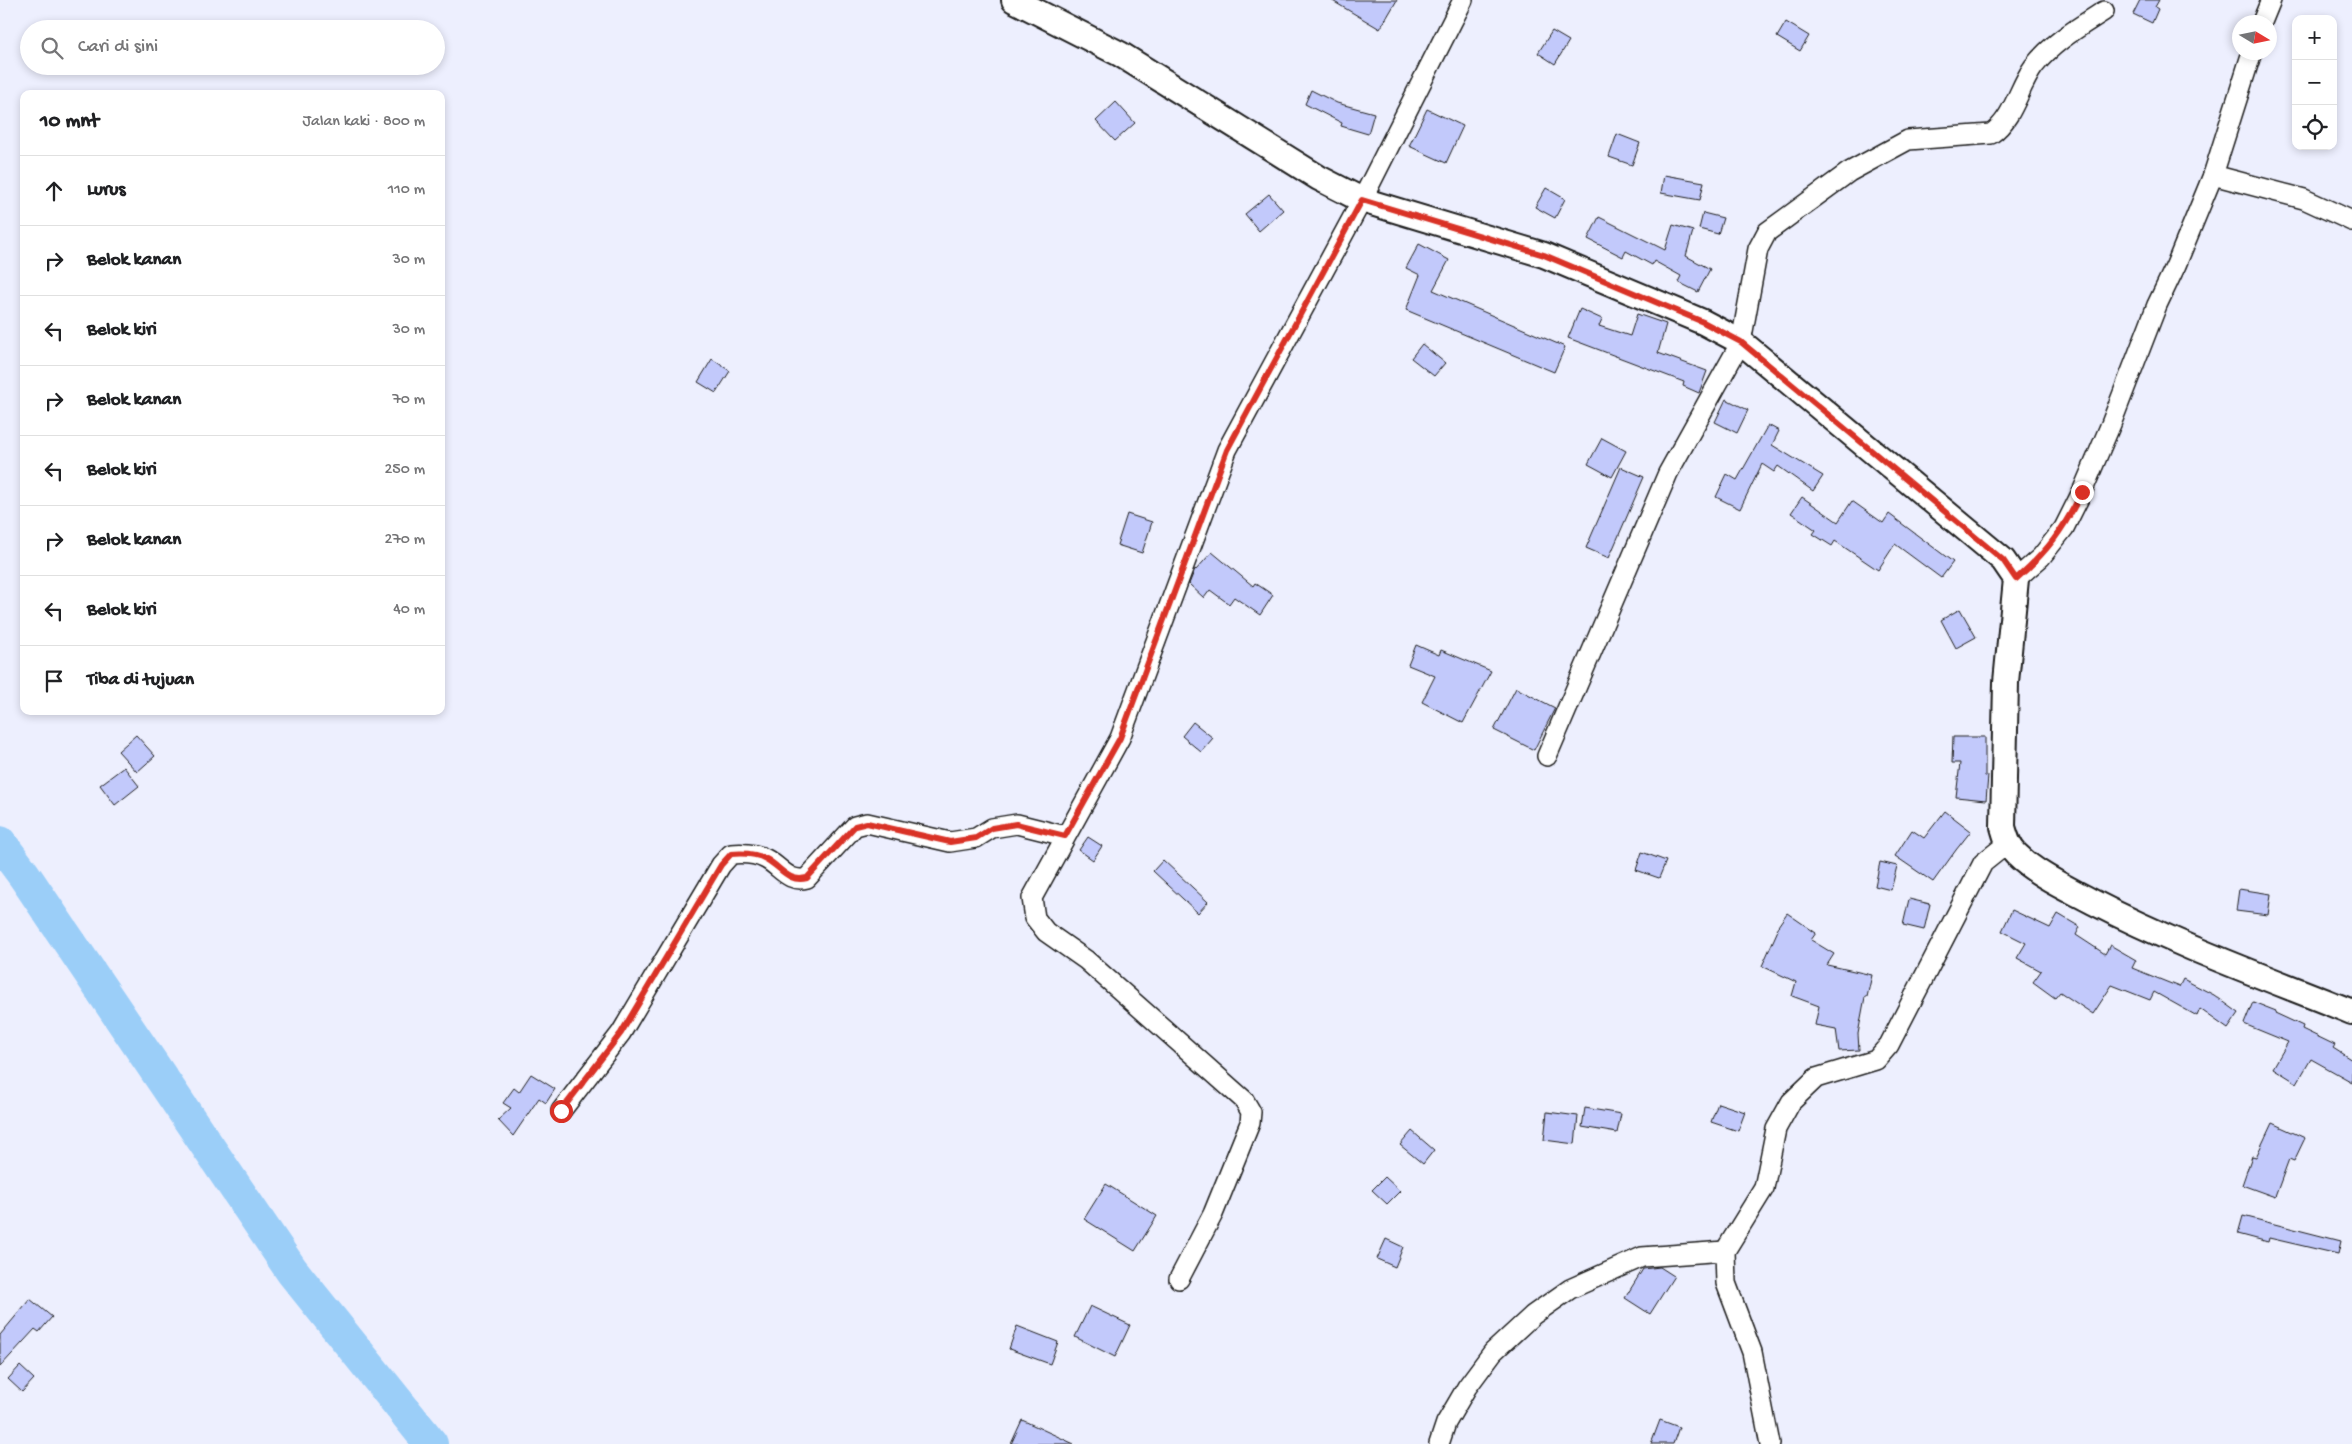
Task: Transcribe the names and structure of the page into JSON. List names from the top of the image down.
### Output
{
  "north": "right",
  "page": {
    "map_buttons": ["+", "−"],
    "search": "Cari di sini",
    "heading": ["10 mnt", "Jalan kaki · 800 m"],
    "list": [
      ["Lurus", "110 m"],
      ["Belok kanan", "30 m"],
      ["Belok kiri", "30 m"],
      ["Belok kanan", "70 m"],
      ["Belok kiri", "250 m"],
      ["Belok kanan", "270 m"],
      ["Belok kiri", "40 m"],
      "Tiba di tujuan"
    ]
  }
}
